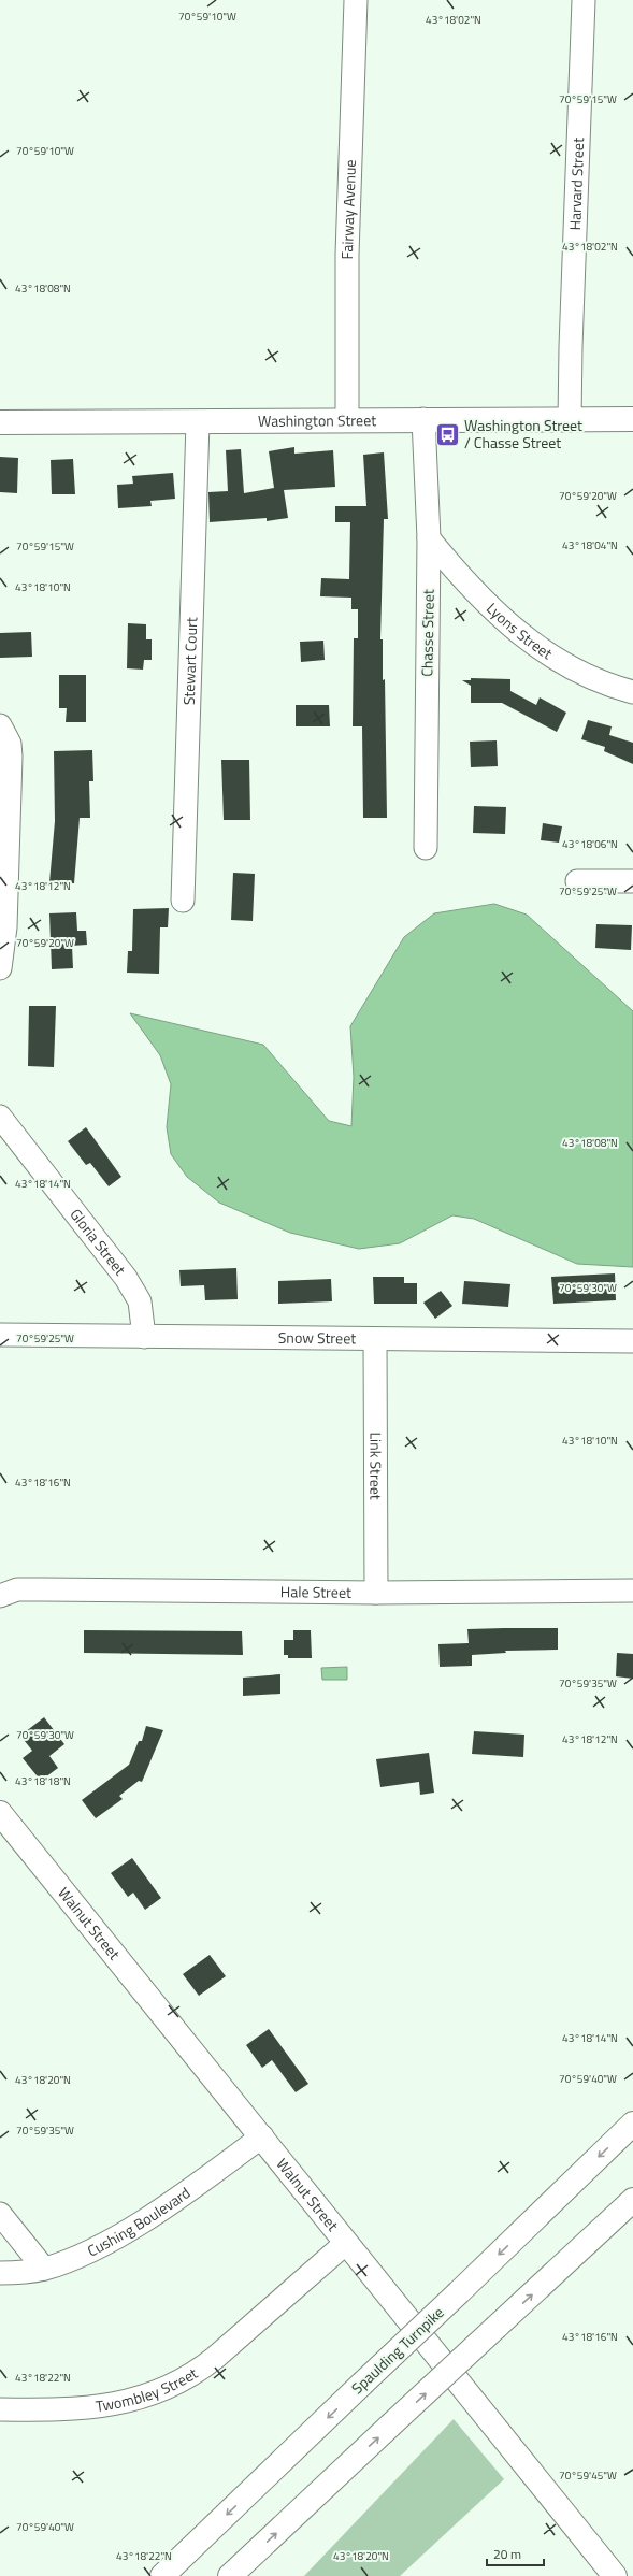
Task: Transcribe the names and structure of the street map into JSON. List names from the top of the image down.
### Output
{
  "streets": {
    "main road": ["Washington Street", "Walnut Street", "Spaulding Turnpike"],
    "street": [
      "Harvard Street",
      "Fairway Avenue",
      "Lyons Street",
      "Chasse Street",
      "Stewart Court",
      "Gloria Street",
      "Snow Street",
      "Link Street",
      "Hale Street",
      "Cushing Boulevard",
      "Twombley Street"
    ]
  },
  "crossings": [
    ["Harvard Street", "Washington Street"],
    ["Fairway Avenue", "Washington Street"],
    ["Washington Street", "Chasse Street"],
    ["Washington Street", "Stewart Court"],
    ["Lyons Street", "Chasse Street"],
    ["Gloria Street", "Snow Street"],
    ["Snow Street", "Link Street"],
    ["Link Street", "Hale Street"],
    ["Walnut Street", "Cushing Boulevard"],
    ["Walnut Street", "Twombley Street"]
  ],
  "places": {
    "bus stop": ["Washington Street / Chasse Street"]
  },
  "scale_bar": "20 m",
  "coordinates": [
    "70°59'10\"W",
    "43°18'02\"N",
    "70°59'15\"W",
    "43°18'08\"N",
    "70°59'20\"W",
    "43°18'04\"N",
    "43°18'10\"N",
    "43°18'06\"N",
    "43°18'12\"N",
    "70°59'25\"W",
    "43°18'14\"N",
    "70°59'30\"W",
    "43°18'16\"N",
    "70°59'35\"W",
    "43°18'18\"N",
    "70°59'40\"W",
    "43°18'20\"N",
    "43°18'22\"N",
    "70°59'45\"W"
  ]
}
